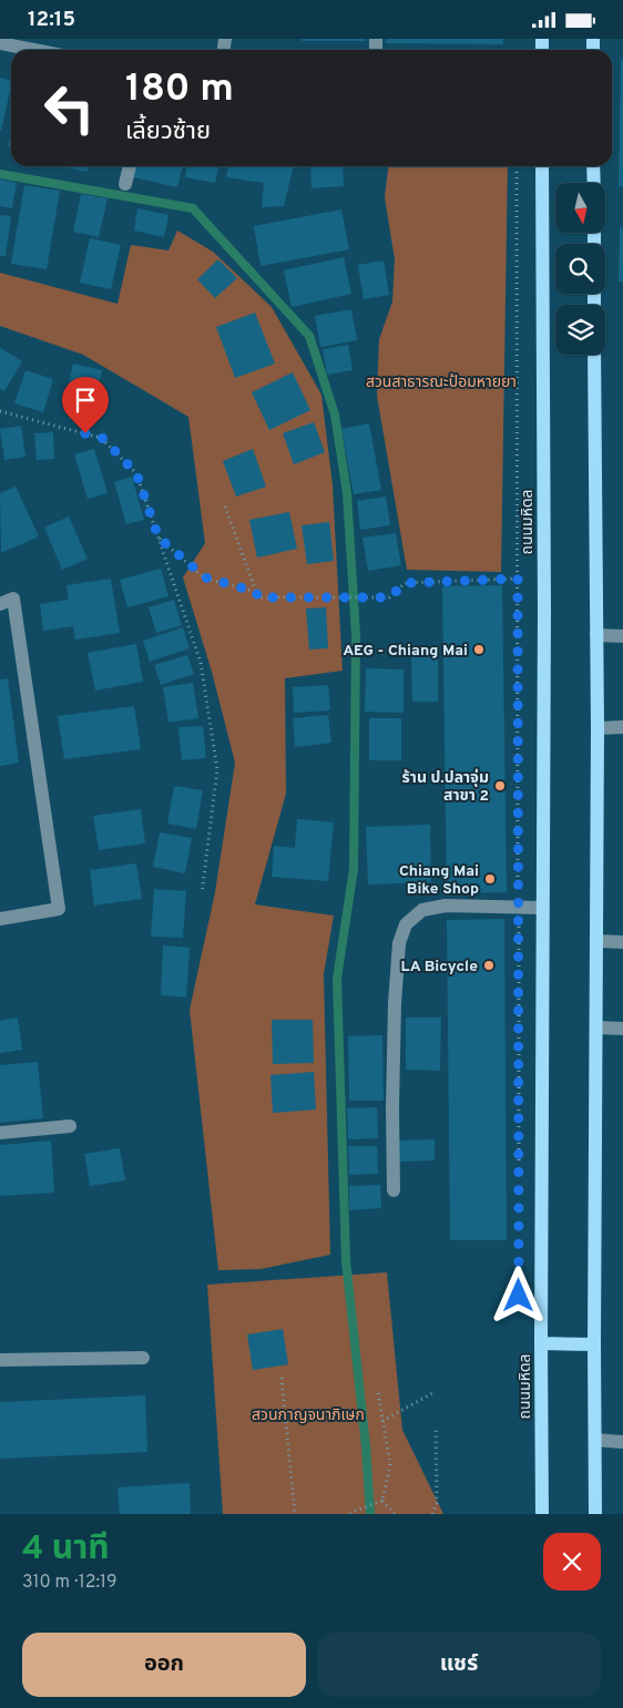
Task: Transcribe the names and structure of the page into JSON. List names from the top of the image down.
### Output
{
  "streets": {
    "main road": ["ถนนมหิดล"]
  },
  "parks": ["สวนสาธารณะป้อมหายยา", "สวนกาญจนาภิเษก"],
  "places": [
    "AEG - Chiang Mai",
    "ร้าน ป.ปลาจุ่ม สาขา 2",
    "Chiang Mai Bike Shop",
    "LA Bicycle"
  ],
  "north": "bottom",
  "page": {
    "status": "12:15",
    "turn": ["180 m", "เลี้ยวซ้าย"],
    "heading": ["4 นาที", "310 m · 12:19"],
    "buttons": ["ออก", "แชร์"]
  }
}
